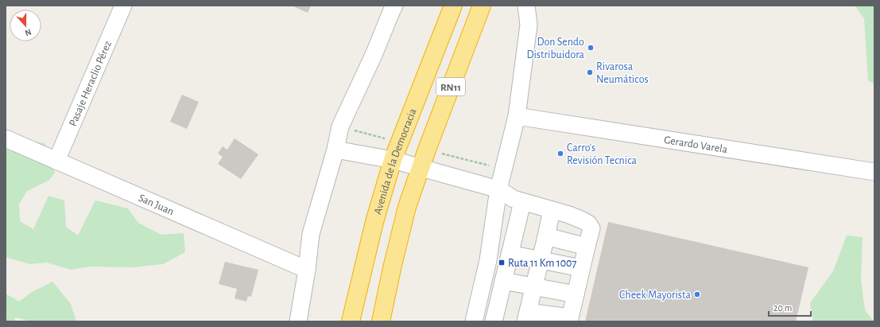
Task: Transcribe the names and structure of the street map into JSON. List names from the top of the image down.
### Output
{
  "streets": {
    "highway": ["RN11", "Avenida de la Democracia"],
    "street": ["Pasaje Heraclio Pérez", "Gerardo Varela", "San Juan"]
  },
  "crossings": [
    ["Pasaje Heraclio Pérez", "San Juan"]
  ],
  "places": {
    "other": [
      "Don Sendo Distribuidora",
      "Rivarosa Neumáticos",
      "Carro's Revisión Tecnica",
      "Cheek Mayorista"
    ],
    "transit": ["Ruta 11 Km 1007"]
  },
  "scale_bar": "20 m",
  "north": "bottom"
}
